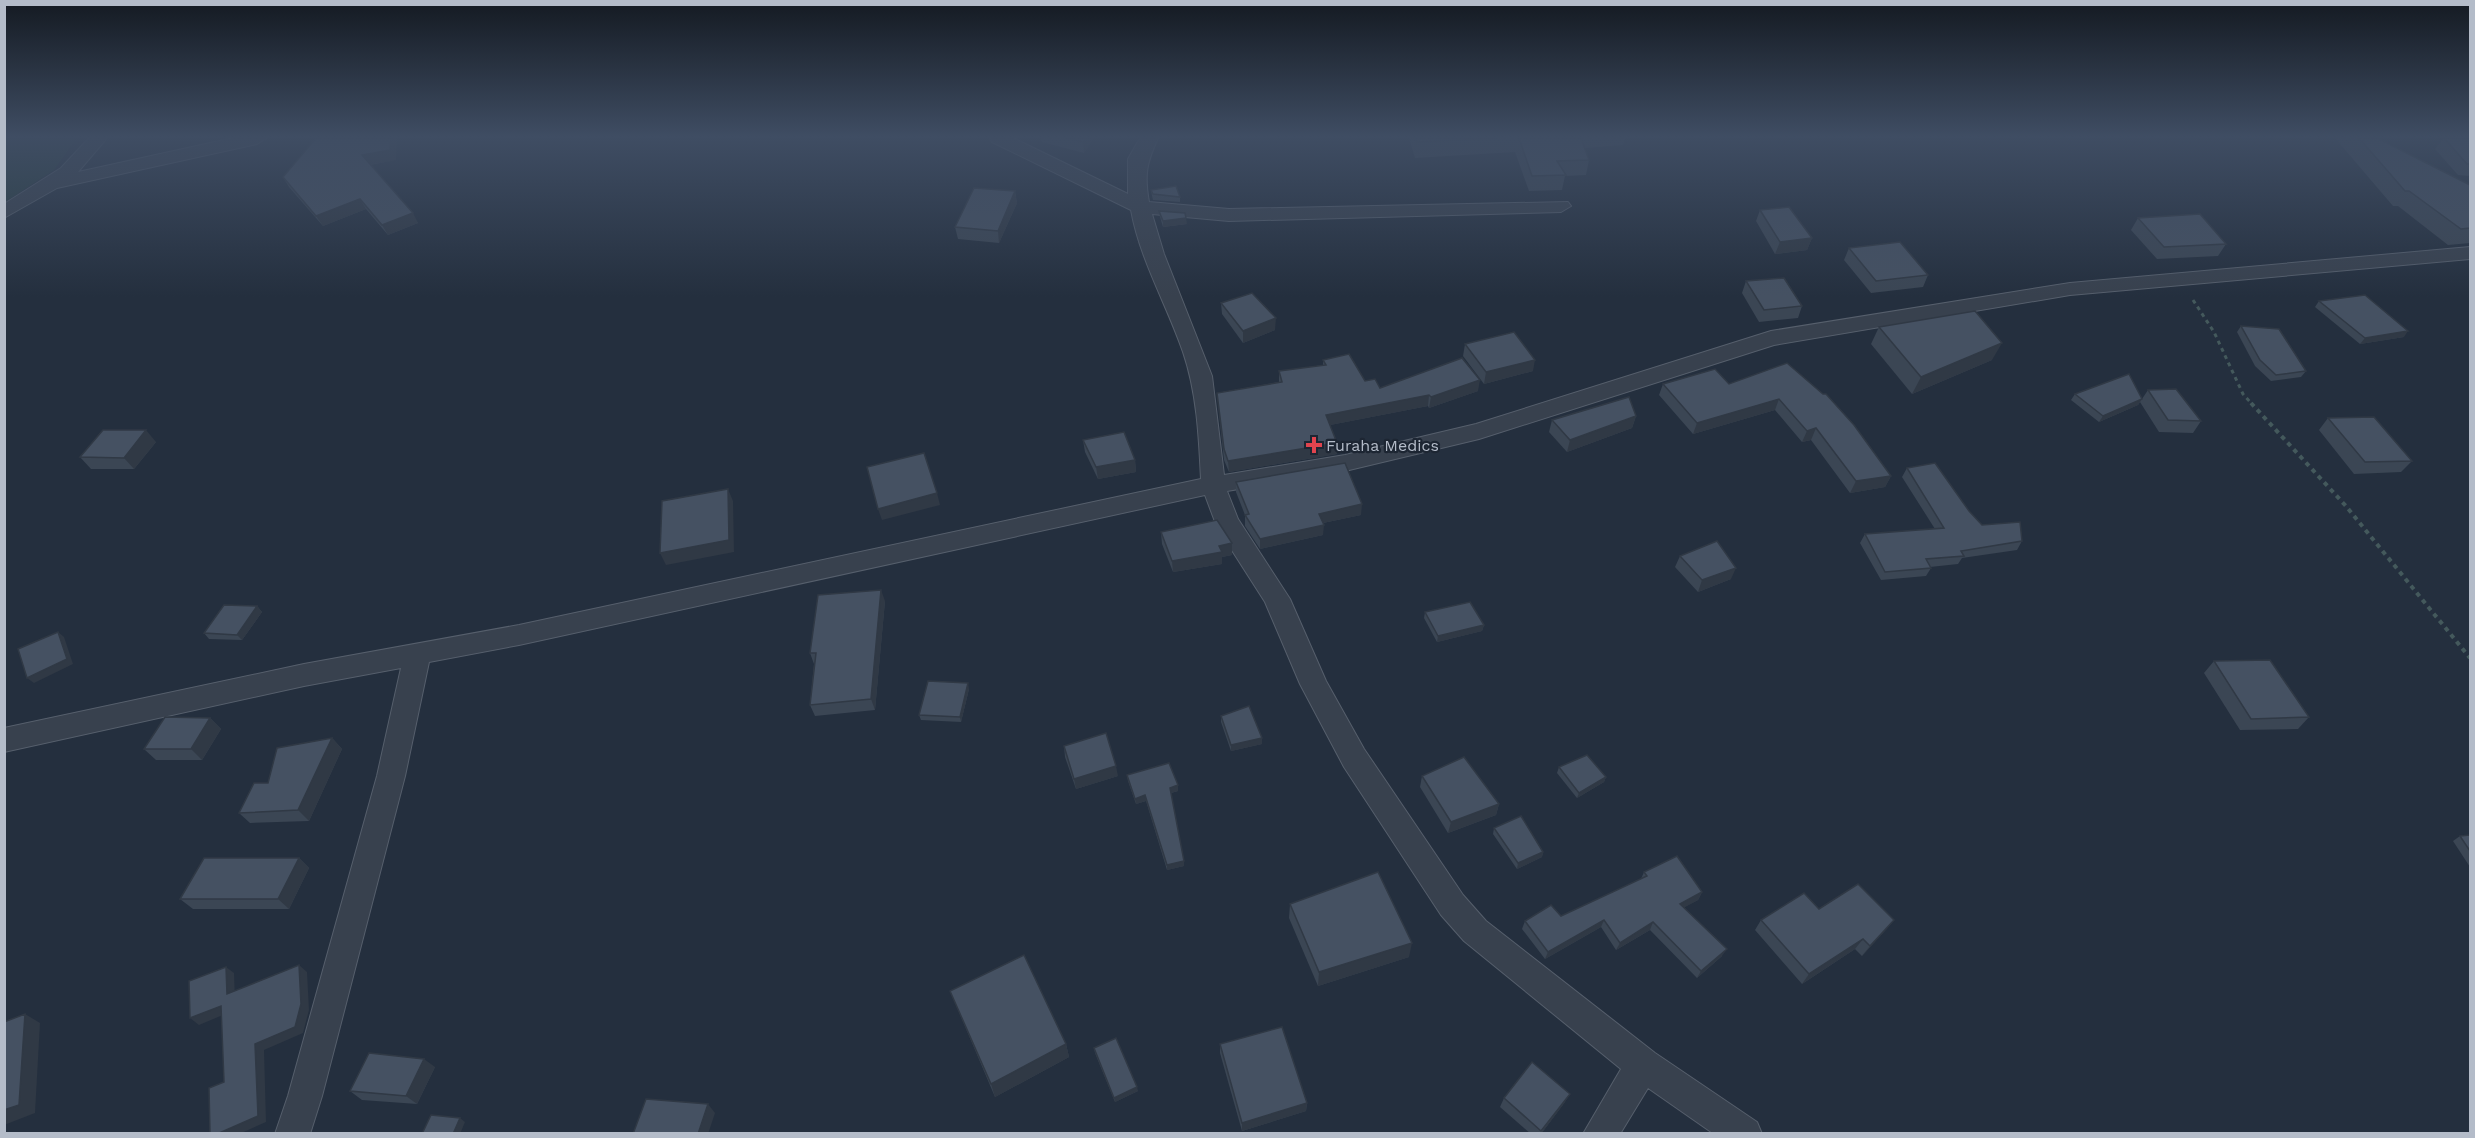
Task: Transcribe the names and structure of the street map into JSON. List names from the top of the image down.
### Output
{
  "places": {
    "health": ["Furaha Medics"]
  }
}
